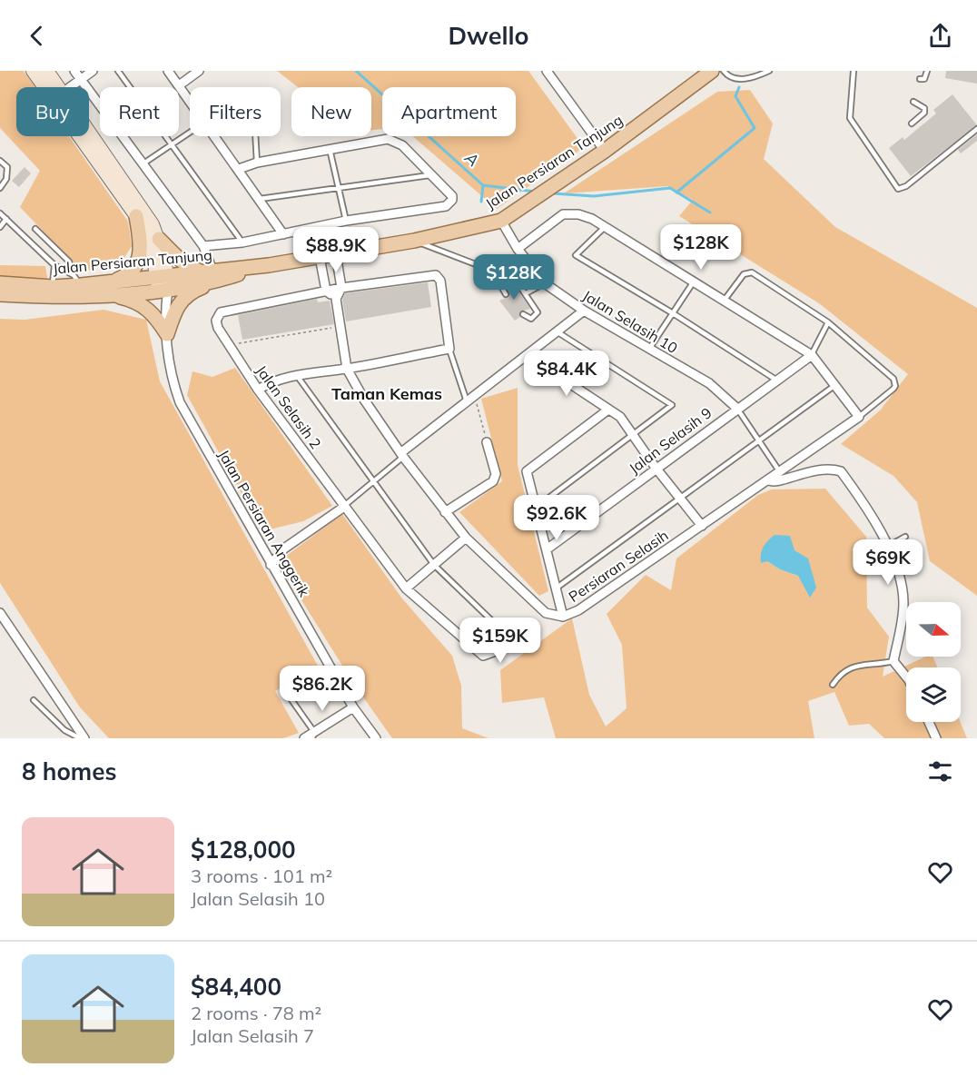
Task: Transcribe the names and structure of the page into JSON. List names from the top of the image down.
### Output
{
  "streets": {
    "main road": ["Jalan Persiaran Tanjung"],
    "street": [
      "Jalan Selasih 10",
      "Jalan Selasih 2",
      "Jalan Selasih 9",
      "Jalan Persiaran Anggerik",
      "Persiaran Selasih"
    ]
  },
  "crossings": [
    ["Jalan Persiaran Tanjung", "Jalan Selasih 10"],
    ["Jalan Persiaran Tanjung", "Jalan Persiaran Anggerik"],
    ["Jalan Selasih 10", "Jalan Selasih 9"]
  ],
  "districts": ["Taman Kemas"],
  "water": ["A"],
  "north": "right",
  "page": {
    "header": "Dwello",
    "chip": [
      "Buy",
      "Rent",
      "Filters",
      "New",
      "Apartment"
    ],
    "price": [
      "$128K",
      "$88.9K",
      "$128K",
      "$84.4K",
      "$92.6K",
      "$69K",
      "$159K",
      "$86.2K"
    ],
    "heading": "8 homes",
    "list": [
      {
        "name": "$128,000",
        "note": "3 rooms · 101 m² · Jalan Selasih 10"
      },
      {
        "name": "$84,400",
        "note": "2 rooms · 78 m² · Jalan Selasih 7"
      }
    ]
  }
}
